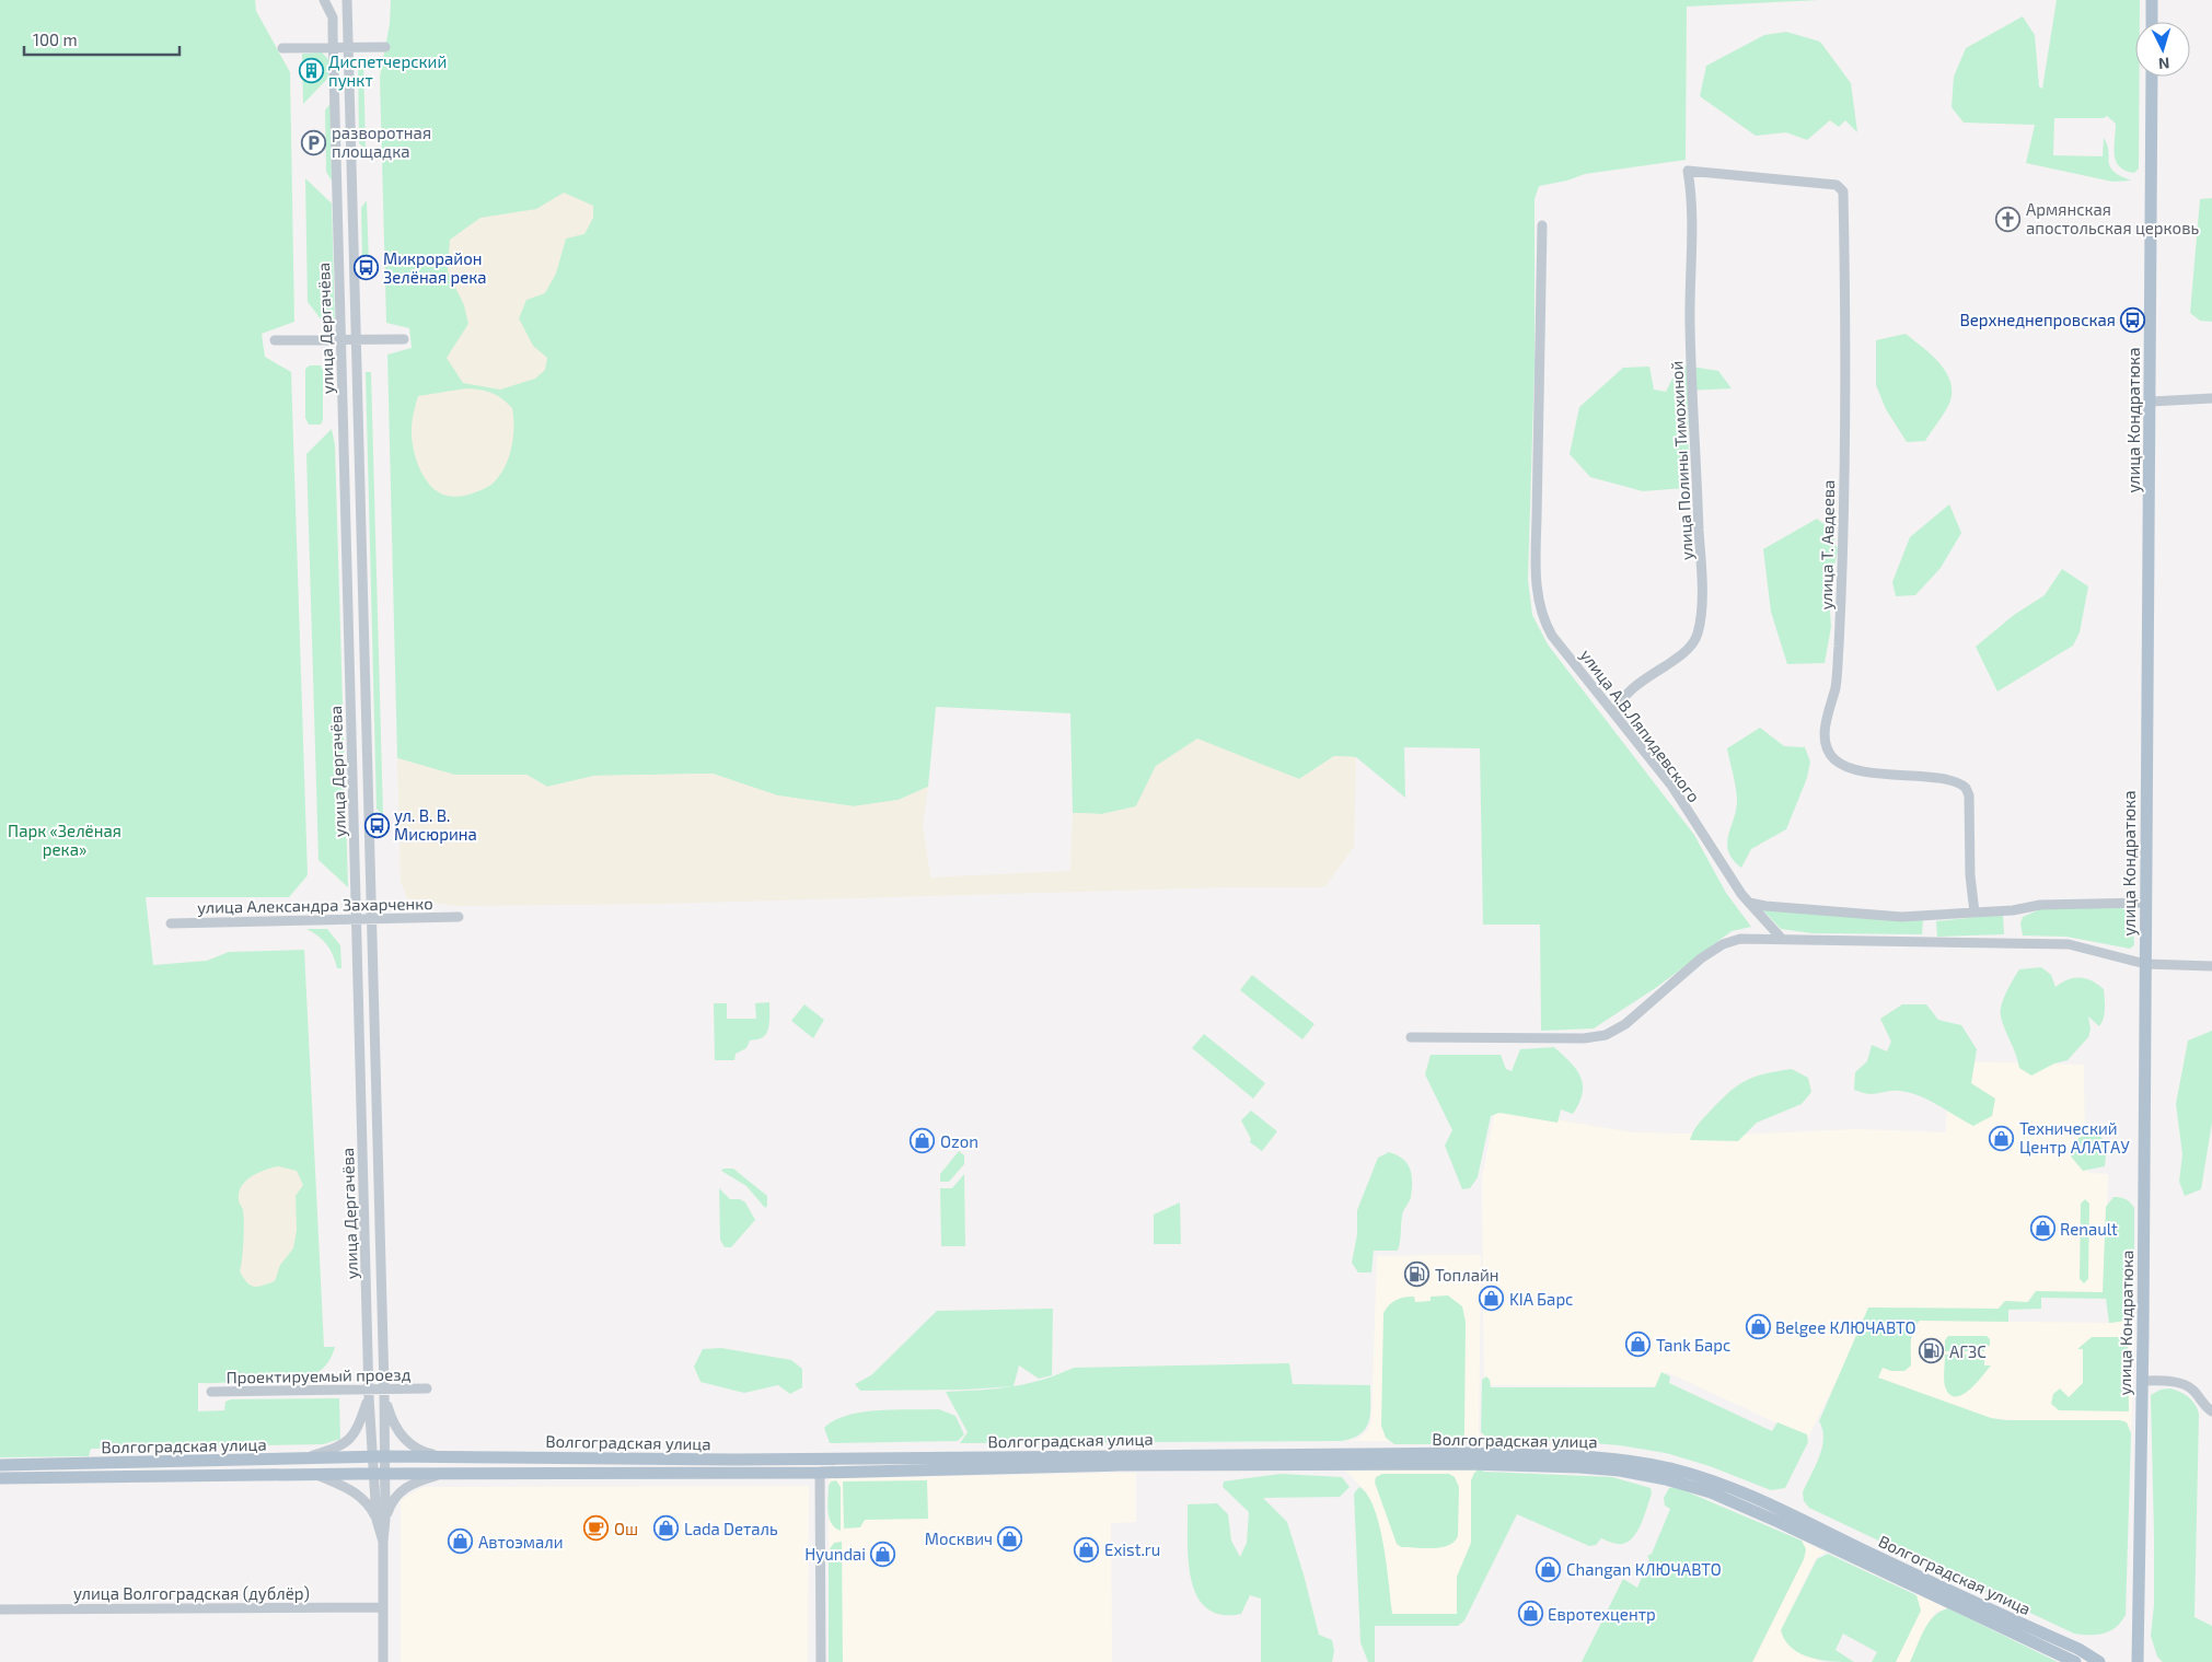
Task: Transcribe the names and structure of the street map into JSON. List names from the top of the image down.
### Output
{
  "streets": {
    "main road": ["улица Кондратюка", "Волгоградская улица"],
    "street": [
      "улица Дергачёва",
      "улица Полины Тимохиной",
      "улица Т. Авдеева",
      "улица А.В.Ляпидевского",
      "улица Александра Захарченко",
      "Проектируемый проезд",
      "улица Волгоградская (дублёр)"
    ]
  },
  "crossings": [
    ["улица Дергачёва", "улица Александра Захарченко"],
    ["улица Дергачёва", "Проектируемый проезд"],
    ["улица Дергачёва", "Волгоградская улица"],
    ["улица Дергачёва", "улица Волгоградская (дублёр)"],
    ["улица Полины Тимохиной", "улица Т. Авдеева"],
    ["улица Полины Тимохиной", "улица А.В.Ляпидевского"]
  ],
  "parks": ["Парк «Зелёная река»"],
  "places": {
    "building": ["Диспетчерский пункт"],
    "parking": ["разворотная площадка"],
    "church": ["Армянская апостольская церковь"],
    "bus stop": ["Микрорайон Зелёная река", "Верхнеднепровская", "ул. В. В. Мисюрина"],
    "shop": [
      "Технический Центр АЛАТАУ",
      "Ozon",
      "Renault",
      "KIA Барс",
      "Belgee КЛЮЧАВТО",
      "Tank Барс",
      "Lada Dеталь",
      "Москвич",
      "Автоэмали",
      "Exist.ru",
      "Hyundai",
      "Changan КЛЮЧАВТО",
      "Евротехцентр"
    ],
    "fuel station": ["Топлайн", "АГЗС"],
    "cafe": ["Ош"]
  },
  "scale_bar": "100 m",
  "north": "bottom"
}
